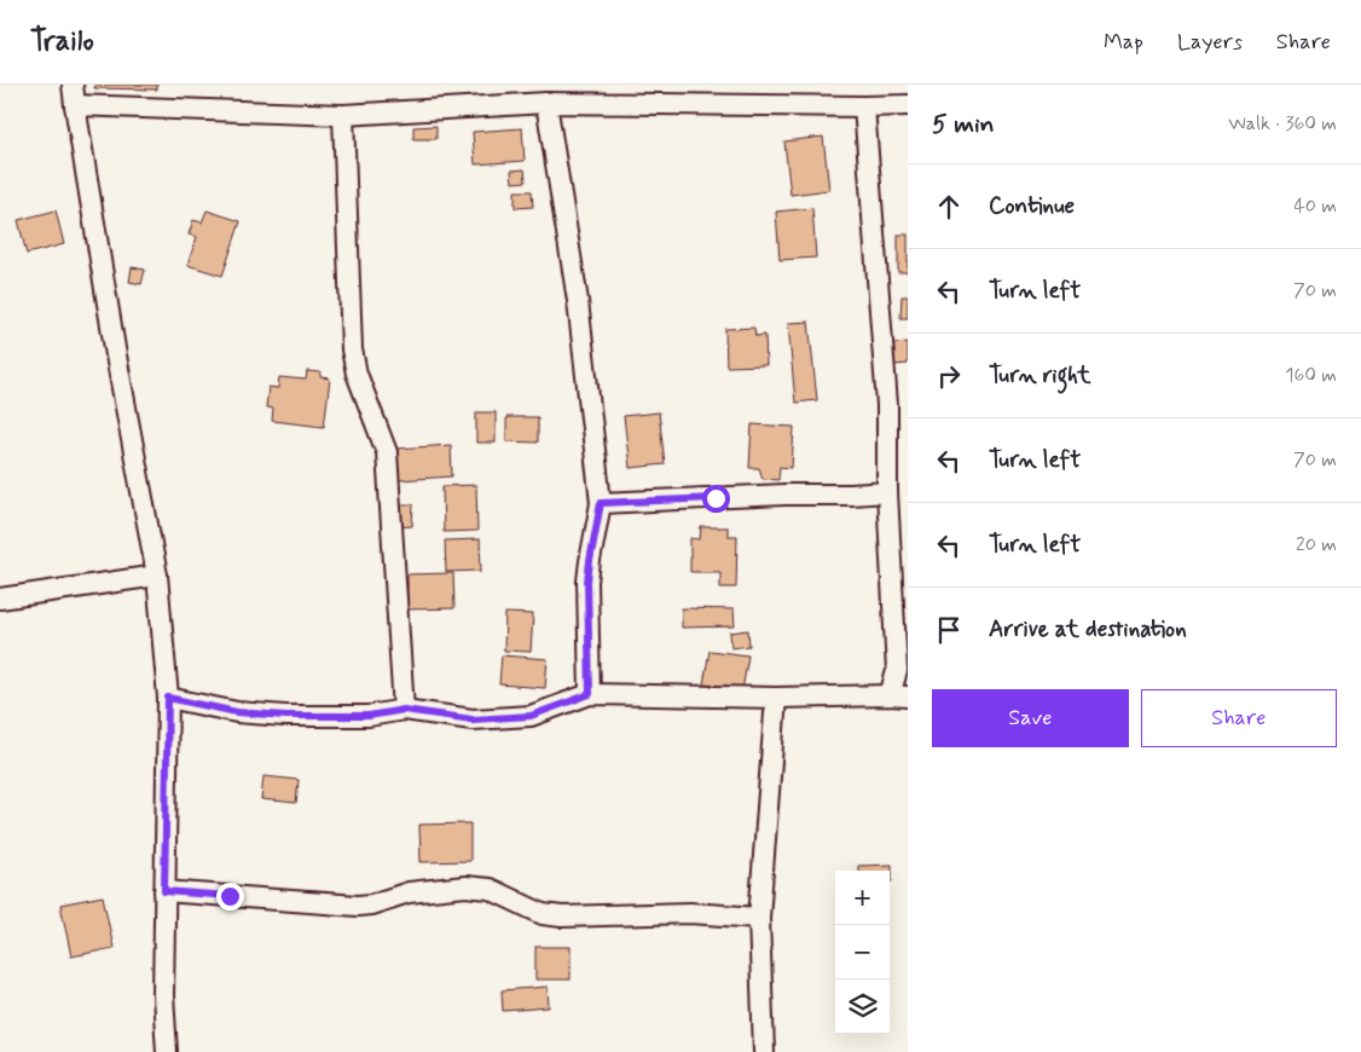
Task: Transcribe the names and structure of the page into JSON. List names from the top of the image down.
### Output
{
  "page": {
    "header": "Trailo",
    "nav": ["Map", "Layers", "Share"],
    "heading": ["5 min", "Walk · 360 m"],
    "list": [
      ["Continue", "40 m"],
      ["Turn left", "70 m"],
      ["Turn right", "160 m"],
      ["Turn left", "70 m"],
      ["Turn left", "20 m"],
      "Arrive at destination"
    ],
    "buttons": ["Save", "Share"],
    "map_buttons": ["+", "−"]
  }
}
